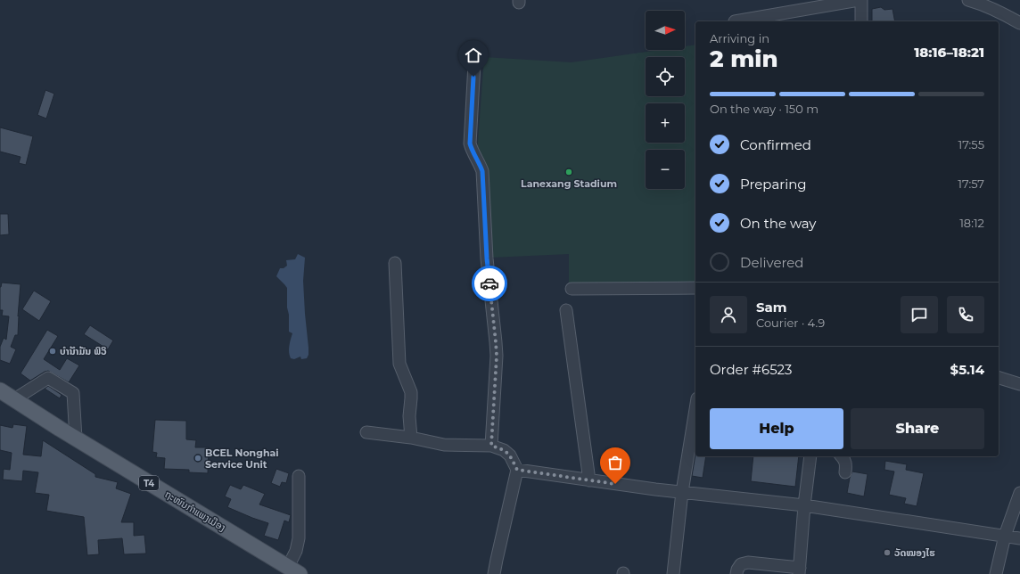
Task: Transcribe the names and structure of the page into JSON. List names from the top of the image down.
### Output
{
  "streets": {
    "main road": ["T4", "ຖະໜົນກຳແພງເມືອງ"]
  },
  "places": [
    "Lanexang Stadium",
    "ບຳ້ນຳ້ມັນ ພິວິ",
    "BCEL Nonghai Service Unit",
    "ວັດໝອງໄຮ"
  ],
  "north": "right",
  "page": {
    "map_buttons": ["+", "−"],
    "heading": ["2 min", "Arriving in", "18:16–18:21"],
    "panel": [
      "Sam",
      "Courier · 4.9",
      "Order #6523",
      "$5.14"
    ],
    "bar": "On the way · 150 m",
    "list": [
      ["Confirmed", "17:55"],
      ["Preparing", "17:57"],
      ["On the way", "18:12"],
      "Delivered"
    ],
    "buttons": ["Help", "Share"]
  }
}
